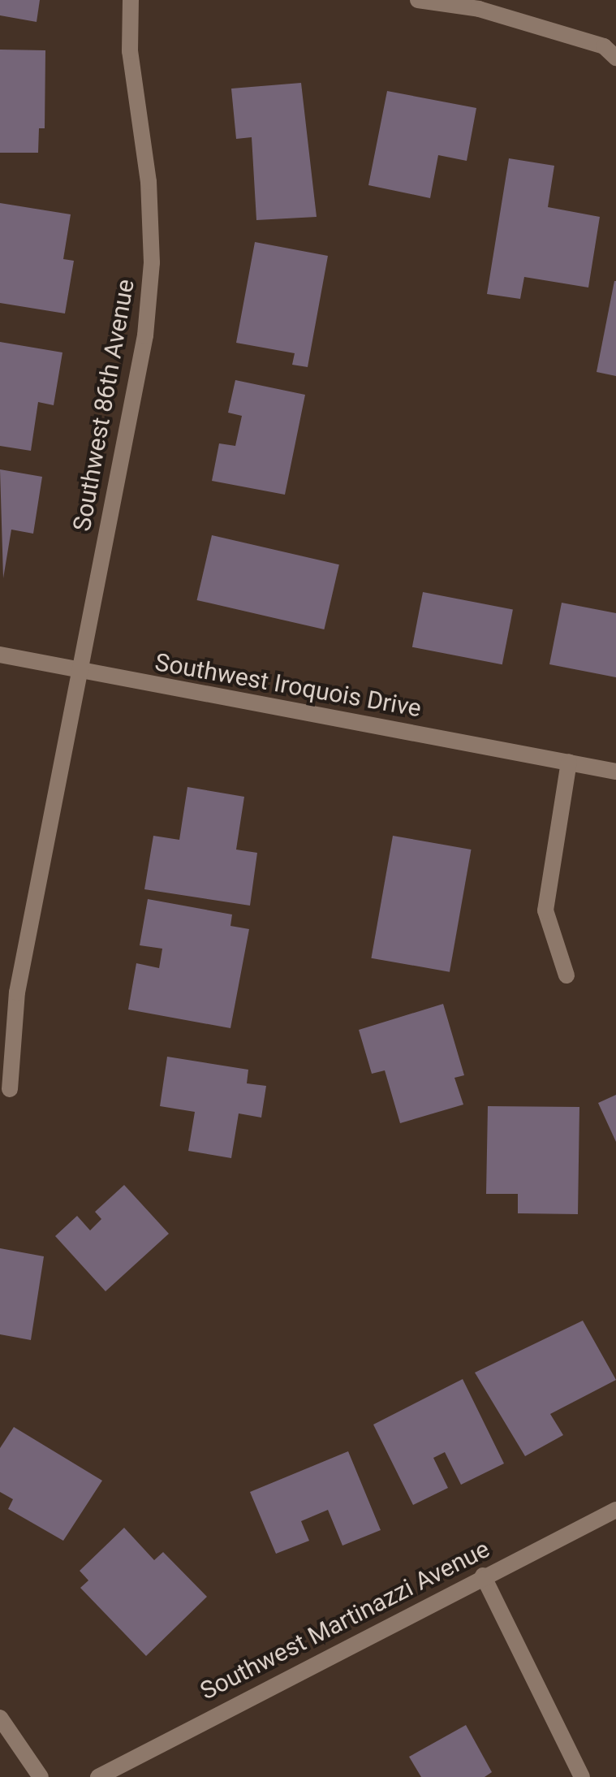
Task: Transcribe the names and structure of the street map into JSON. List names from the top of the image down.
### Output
{
  "streets": {
    "street": ["Southwest 86th Avenue", "Southwest Iroquois Drive", "Southwest Martinazzi Avenue"]
  },
  "crossings": [
    ["Southwest 86th Avenue", "Southwest Iroquois Drive"]
  ]
}
